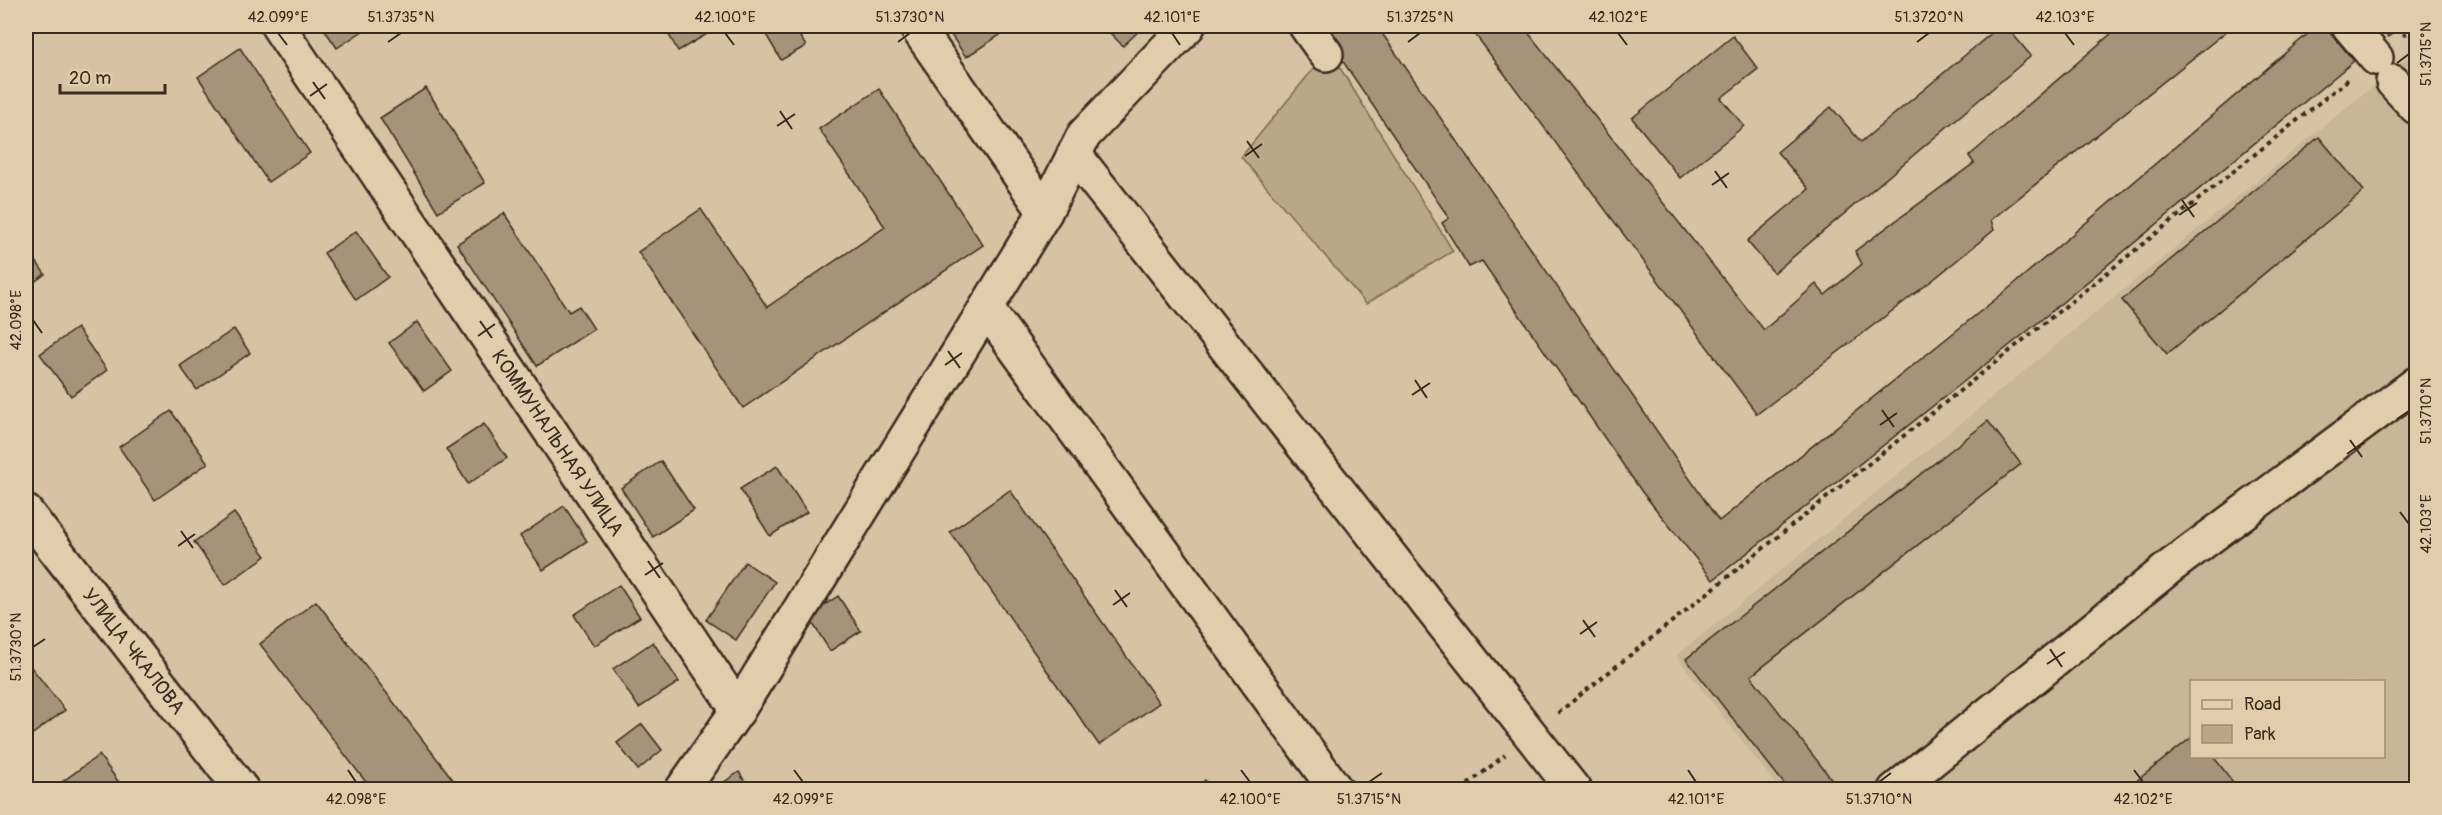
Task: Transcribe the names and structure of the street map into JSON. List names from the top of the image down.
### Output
{
  "streets": {
    "street": ["КОММУНАЛЬНАЯ УЛИЦА", "УЛИЦА ЧКАЛОВА"]
  },
  "legend": ["Road", "Park"],
  "scale_bar": "20 m",
  "coordinates": [
    "42.099°E",
    "51.3735°N",
    "42.100°E",
    "51.3730°N",
    "42.101°E",
    "51.3725°N",
    "42.102°E",
    "51.3720°N",
    "42.103°E",
    "51.3715°N",
    "42.098°E",
    "51.3710°N"
  ]
}
